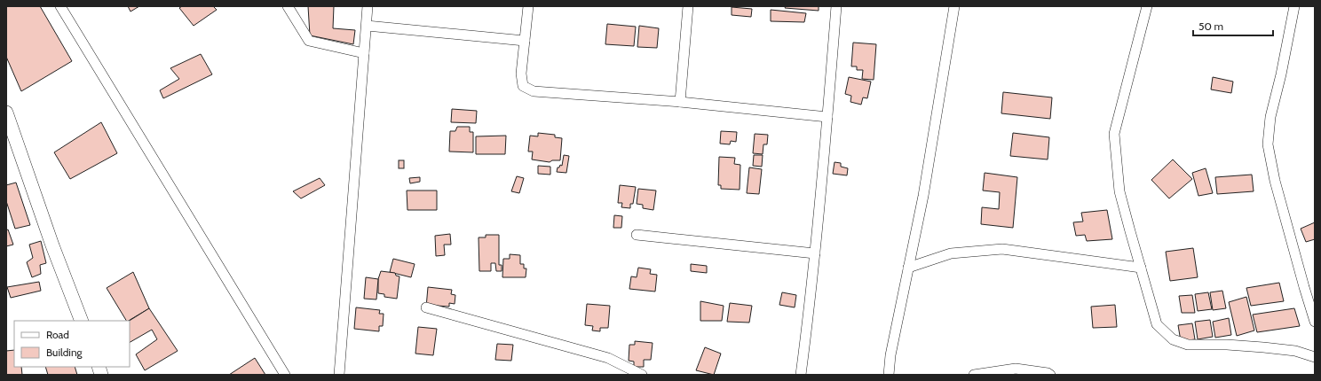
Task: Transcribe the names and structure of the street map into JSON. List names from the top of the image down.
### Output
{
  "legend": ["Road", "Building"],
  "scale_bar": "50 m"
}
